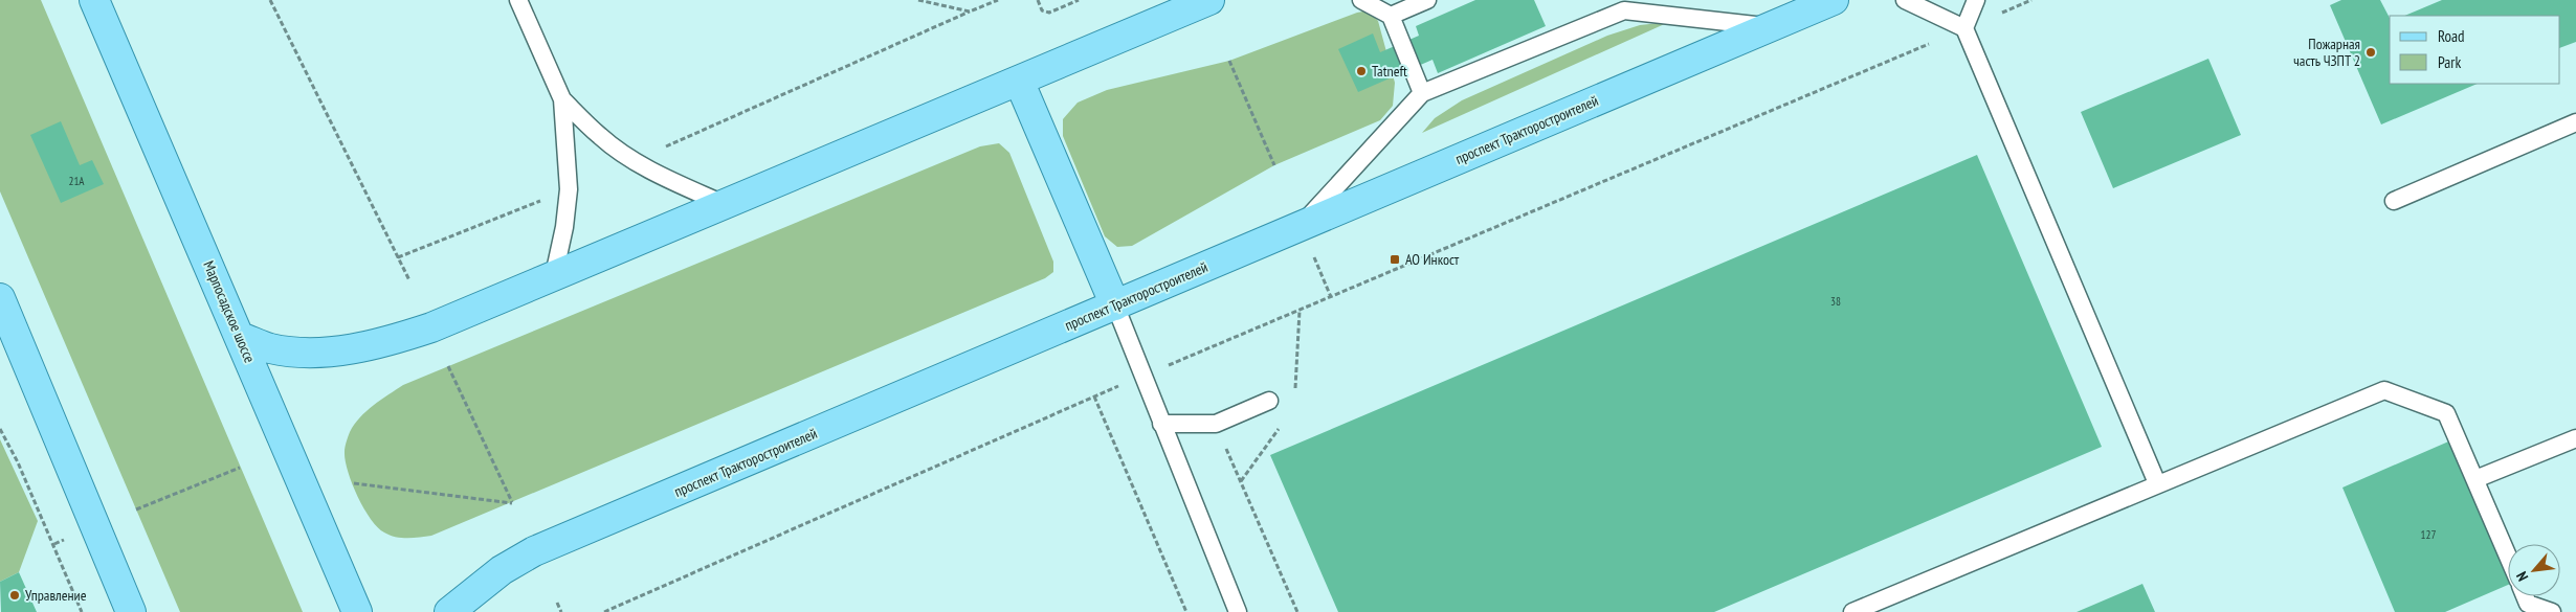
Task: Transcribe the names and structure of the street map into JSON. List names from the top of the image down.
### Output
{
  "streets": {
    "main road": ["проспект Тракторостроителей", "Марпосадское шоссе"]
  },
  "places": {
    "other": ["Пожарная часть ЧЗПТ 2", "Tatneft", "Управление"],
    "transit": ["АО Инкост"]
  },
  "house_numbers": ["21А", "38", "127"],
  "legend": ["Road", "Park"],
  "north": "bottom left"
}
